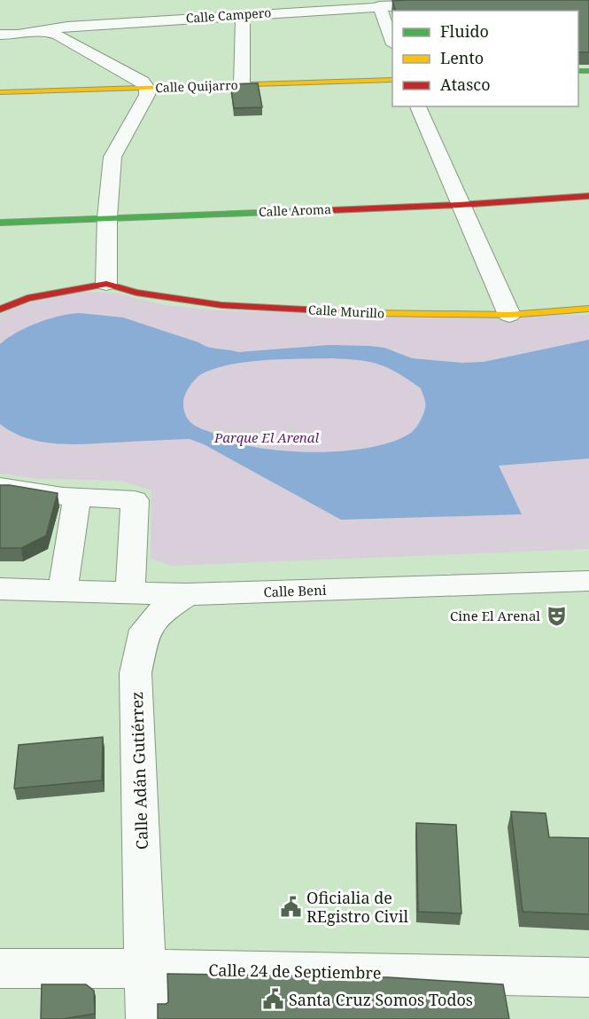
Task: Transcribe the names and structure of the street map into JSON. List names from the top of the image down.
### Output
{
  "streets": {
    "street": [
      "Calle Campero",
      "Calle Quijarro",
      "Calle Aroma",
      "Calle Murillo",
      "Calle Beni",
      "Calle Adán Gutiérrez",
      "Calle 24 de Septiembre"
    ]
  },
  "crossings": [
    ["Calle Beni", "Calle Adán Gutiérrez"],
    ["Calle Adán Gutiérrez", "Calle 24 de Septiembre"]
  ],
  "parks": ["Parque El Arenal"],
  "places": {
    "theatre": ["Cine El Arenal"],
    "public building": ["Oficialia de REgistro Civil", "Santa Cruz Somos Todos"]
  },
  "legend": ["Fluido", "Lento", "Atasco"]
}
